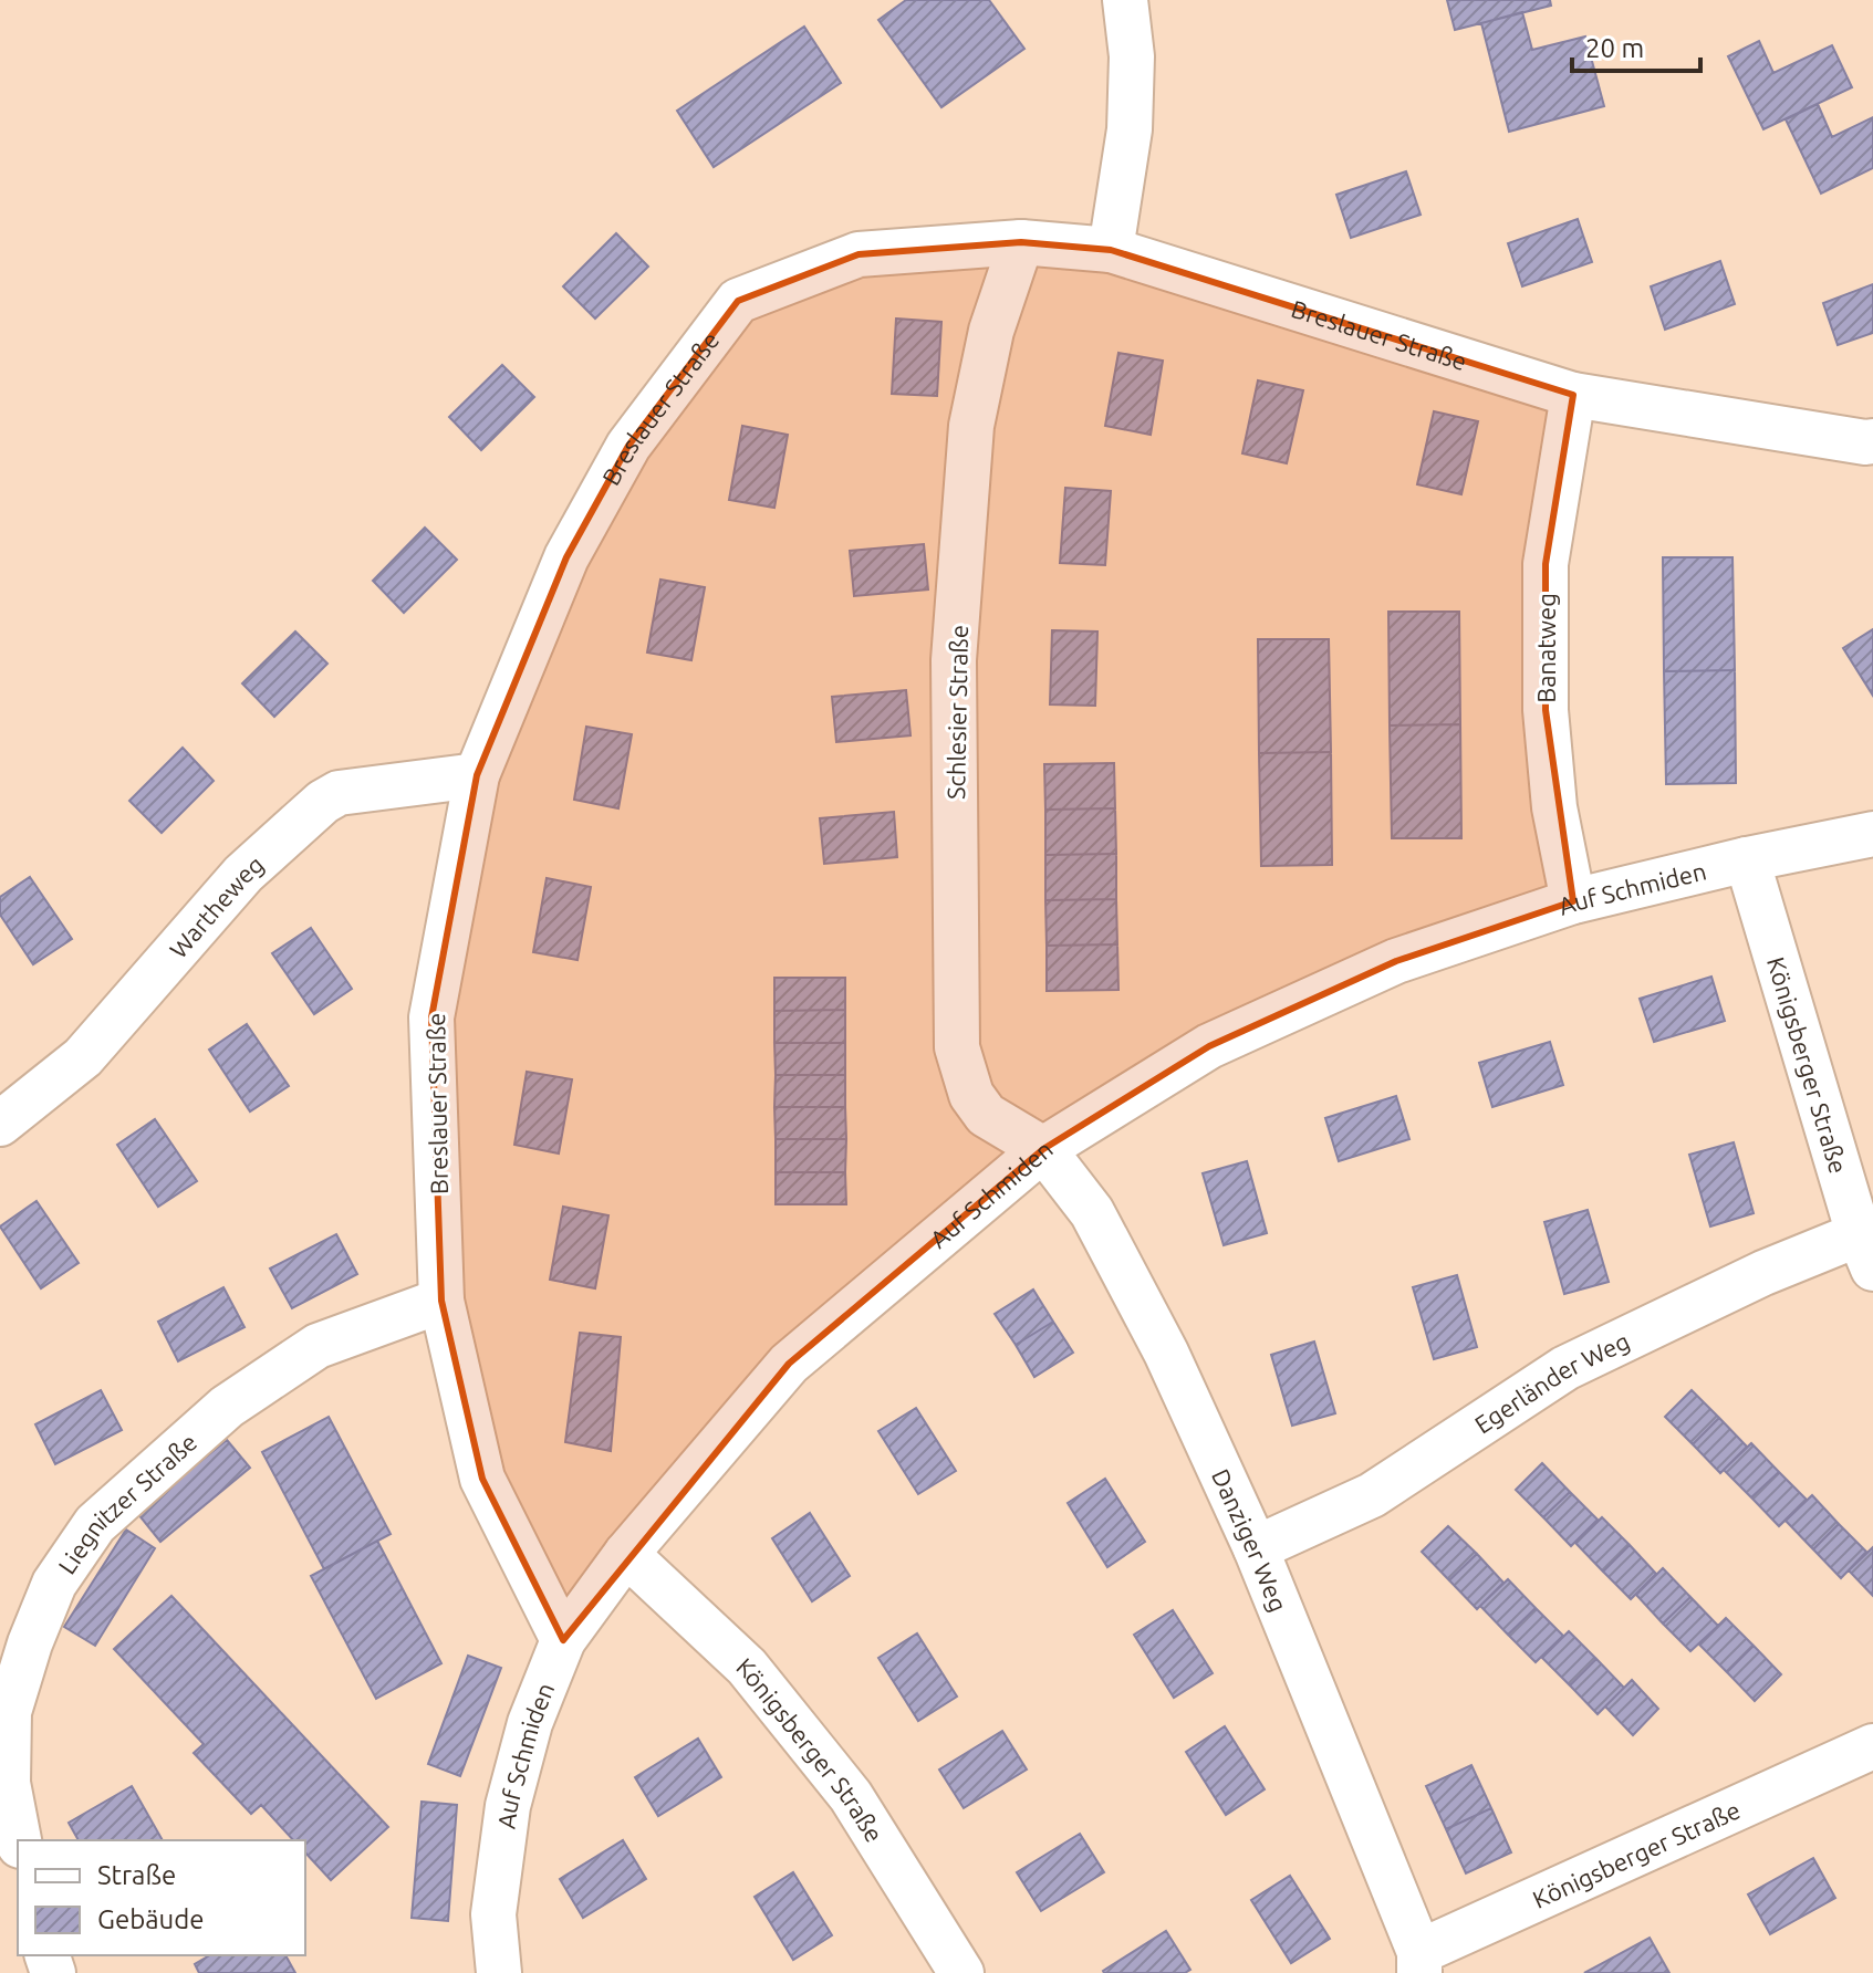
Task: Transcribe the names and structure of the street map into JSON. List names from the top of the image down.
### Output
{
  "streets": {
    "street": [
      "Breslauer Straße",
      "Banatweg",
      "Schlesier Straße",
      "Auf Schmiden",
      "Wartheweg",
      "Königsberger Straße",
      "Egerländer Weg",
      "Liegnitzer Straße",
      "Danziger Weg"
    ]
  },
  "crossings": [
    ["Breslauer Straße", "Banatweg"],
    ["Breslauer Straße", "Schlesier Straße"],
    ["Breslauer Straße", "Auf Schmiden"],
    ["Breslauer Straße", "Wartheweg"],
    ["Breslauer Straße", "Liegnitzer Straße"],
    ["Banatweg", "Auf Schmiden"],
    ["Schlesier Straße", "Auf Schmiden"],
    ["Schlesier Straße", "Danziger Weg"],
    ["Auf Schmiden", "Königsberger Straße"],
    ["Auf Schmiden", "Danziger Weg"],
    ["Königsberger Straße", "Egerländer Weg"],
    ["Königsberger Straße", "Danziger Weg"],
    ["Egerländer Weg", "Danziger Weg"]
  ],
  "legend": ["Straße", "Gebäude"],
  "scale_bar": "20 m"
}
